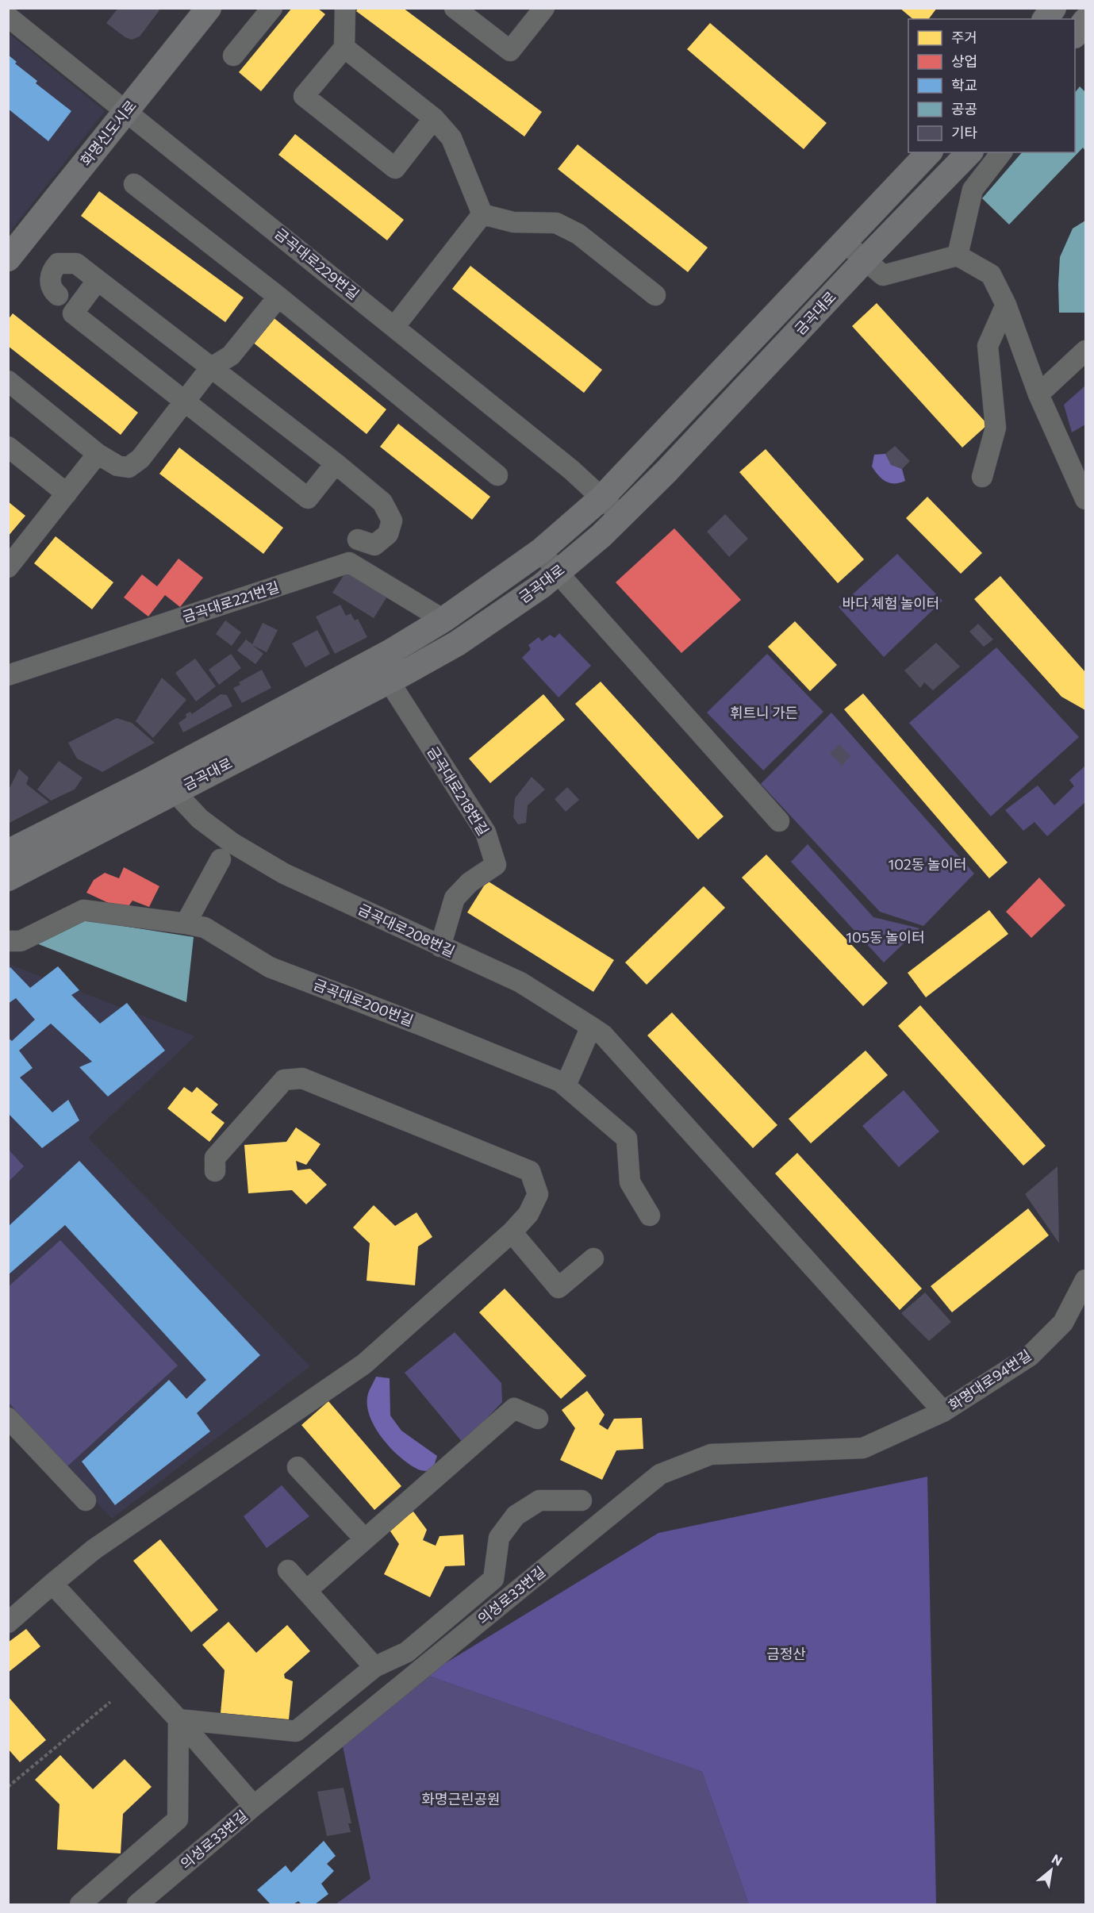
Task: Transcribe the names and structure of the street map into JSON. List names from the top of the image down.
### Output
{
  "streets": {
    "main road": ["화명신도시로", "금곡대로"],
    "street": [
      "금곡대로229번길",
      "금곡대로221번길",
      "금곡대로218번길",
      "금곡대로208번길",
      "금곡대로200번길",
      "화명대로94번길",
      "의성로33번길"
    ]
  },
  "crossings": [
    ["화명신도시로", "금곡대로229번길"],
    ["금곡대로229번길", "금곡대로"],
    ["금곡대로", "금곡대로221번길"],
    ["금곡대로", "금곡대로218번길"],
    ["금곡대로", "금곡대로208번길"],
    ["금곡대로218번길", "금곡대로208번길"],
    ["금곡대로208번길", "화명대로94번길"],
    ["금곡대로208번길", "의성로33번길"],
    ["화명대로94번길", "의성로33번길"]
  ],
  "parks": [
    "바다 체험 놀이터",
    "휘트니 가든",
    "102동 놀이터",
    "105동 놀이터",
    "금정산",
    "화명근린공원"
  ],
  "legend": [
    "주거",
    "상업",
    "학교",
    "공공",
    "기타"
  ],
  "north": "top right"
}
